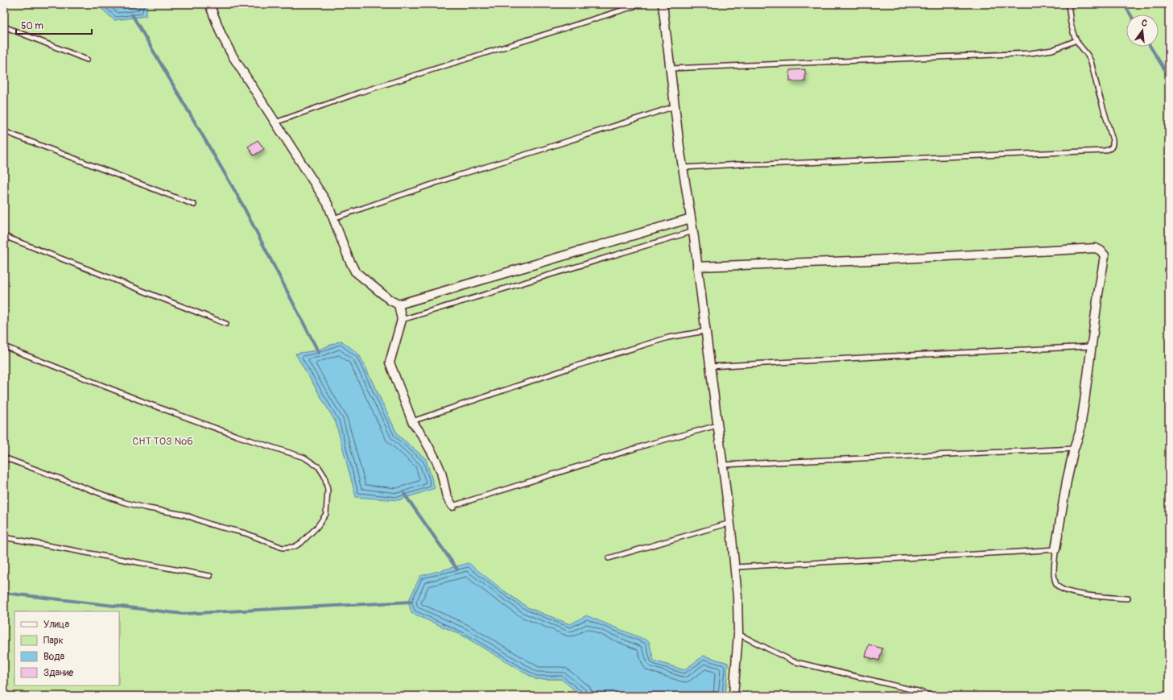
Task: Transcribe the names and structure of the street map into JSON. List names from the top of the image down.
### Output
{
  "parks": ["СНТ ТОЗ №6"],
  "legend": [
    "Улица",
    "Парк",
    "Вода",
    "Здание"
  ],
  "scale_bar": "50 m",
  "north": "top"
}
